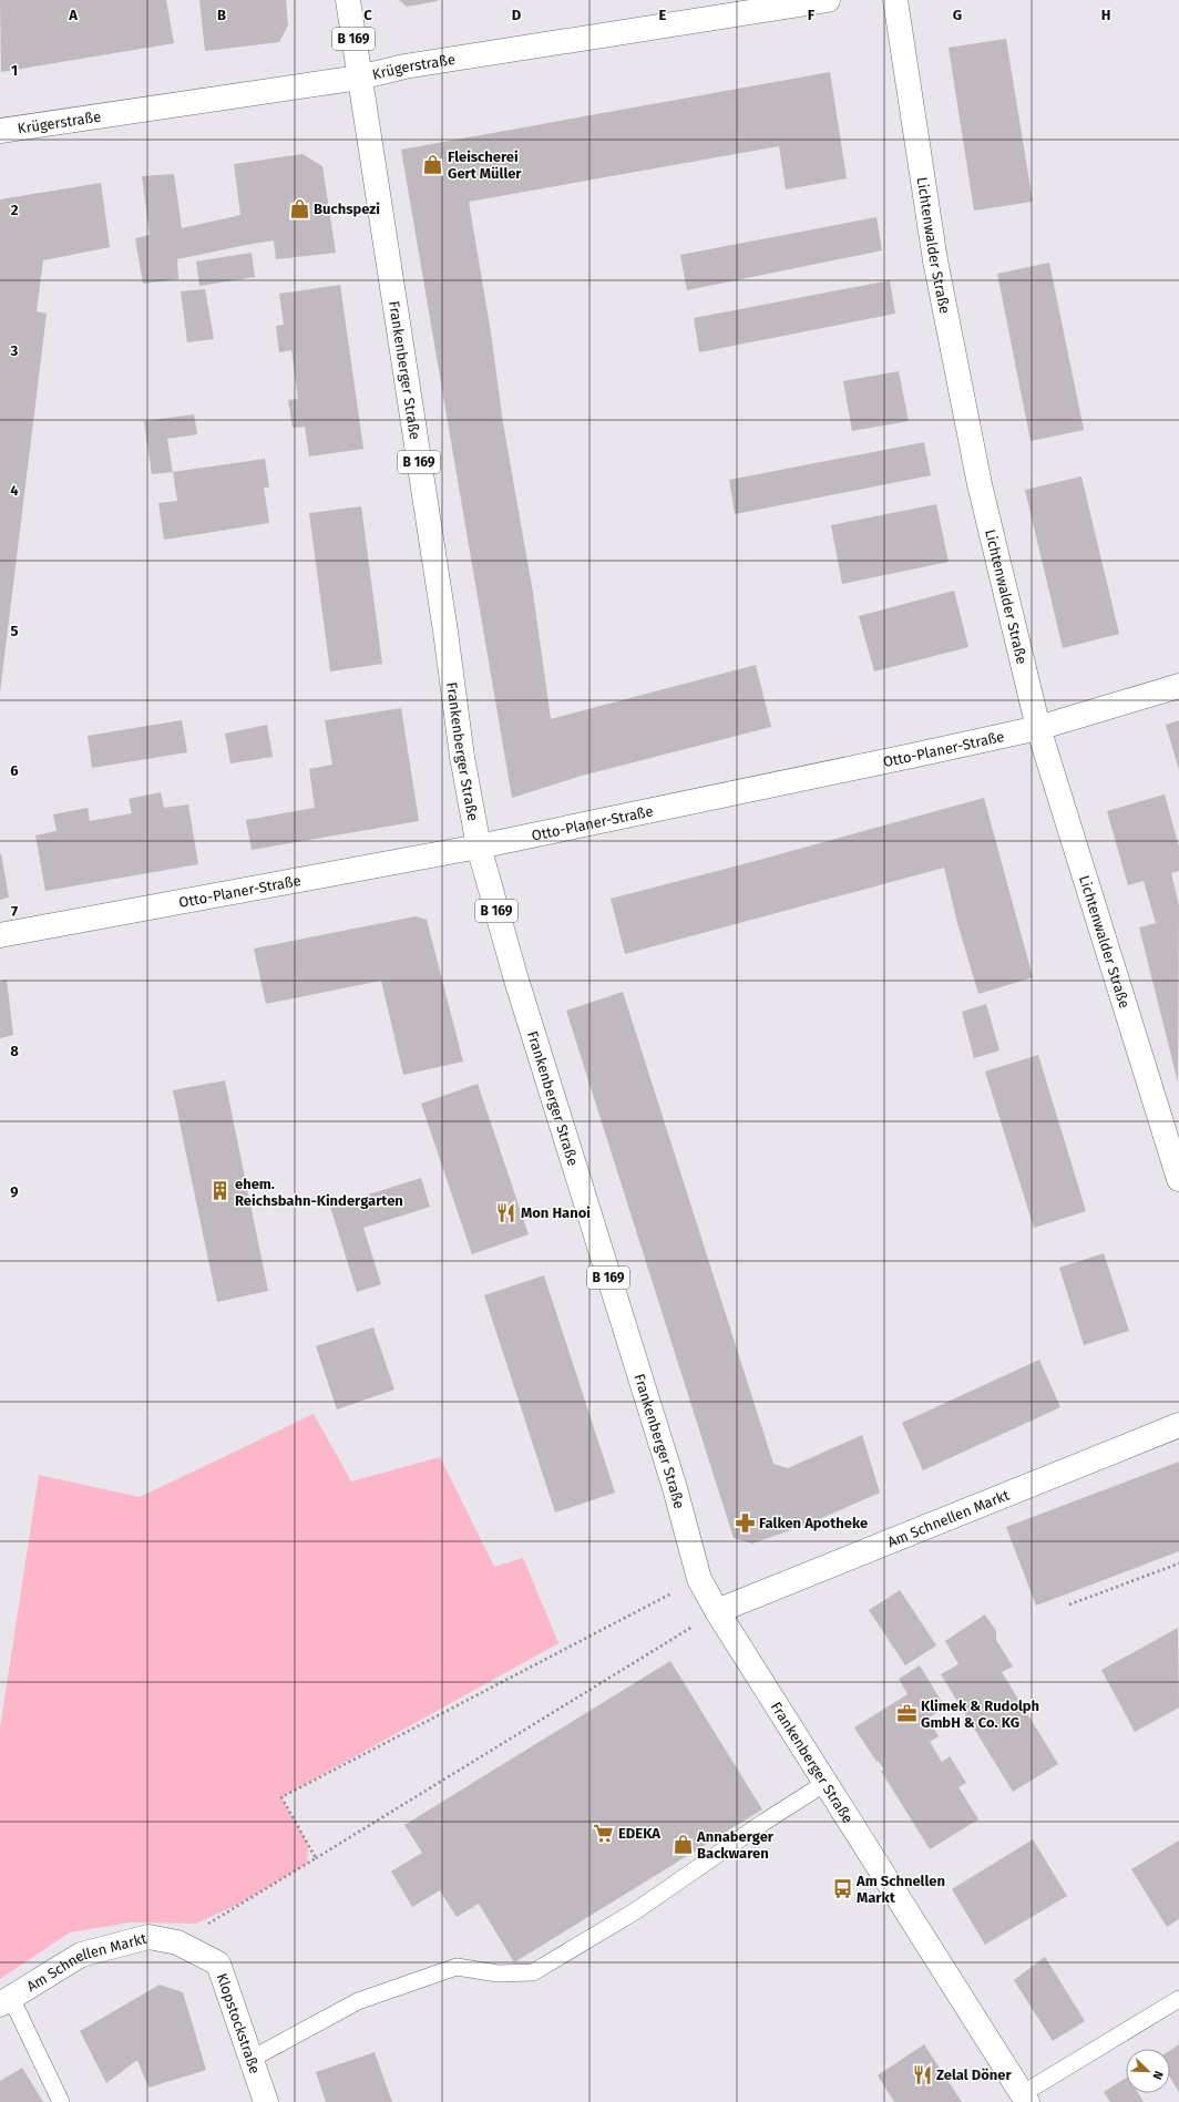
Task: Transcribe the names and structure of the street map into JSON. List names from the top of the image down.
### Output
{
  "streets": {
    "street": [
      "B 169",
      "Krügerstraße",
      "Lichtenwalder Straße",
      "Frankenberger Straße",
      "Otto-Planer-Straße",
      "Am Schnellen Markt",
      "Klopstockstraße"
    ]
  },
  "crossings": [
    ["Krügerstraße", "Frankenberger Straße"],
    ["Lichtenwalder Straße", "Otto-Planer-Straße"],
    ["Frankenberger Straße", "Otto-Planer-Straße"],
    ["Frankenberger Straße", "Am Schnellen Markt"],
    ["Am Schnellen Markt", "Klopstockstraße"]
  ],
  "places": {
    "shop": ["Fleischerei Gert Müller", "Buchspezi", "Annaberger Backwaren"],
    "building": ["ehem. Reichsbahn-Kindergarten"],
    "restaurant": ["Mon Hanoi", "Zelal Döner"],
    "pharmacy": ["Falken Apotheke"],
    "office": ["Klimek & Rudolph GmbH & Co. KG"],
    "supermarket": ["EDEKA"],
    "bus stop": ["Am Schnellen Markt"]
  },
  "north": "bottom right",
  "grid": {
    "columns": [
      "A",
      "B",
      "C",
      "D",
      "E",
      "F",
      "G",
      "H"
    ],
    "rows": [
      "1",
      "2",
      "3",
      "4",
      "5",
      "6",
      "7",
      "8",
      "9"
    ]
  }
}
